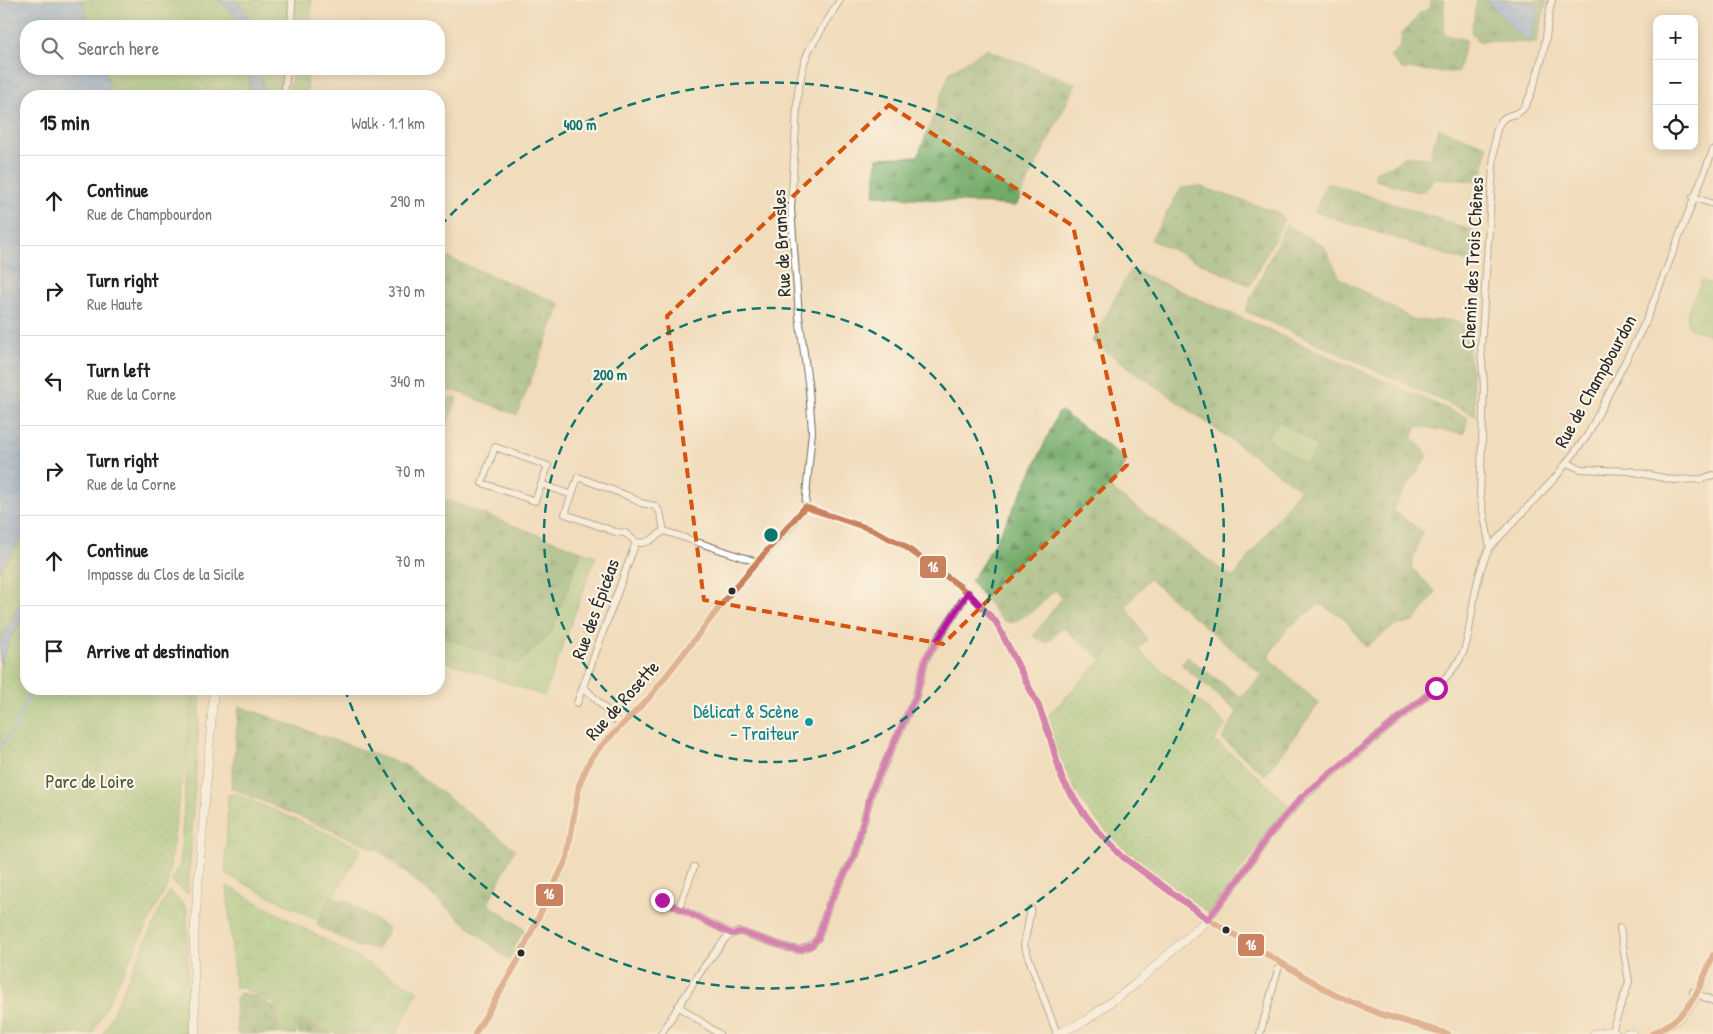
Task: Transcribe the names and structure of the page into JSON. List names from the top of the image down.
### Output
{
  "streets": {
    "street": [
      "Rue de Bransles",
      "Chemin des Trois Chênes",
      "Rue de Champbourdon",
      "Rue des Épicéas",
      "Rue de Rosette"
    ]
  },
  "crossings": [
    ["Rue de Bransles", "Rue de Rosette"],
    ["Chemin des Trois Chênes", "Rue de Champbourdon"],
    ["Rue des Épicéas", "Rue de Rosette"]
  ],
  "parks": ["Parc de Loire"],
  "places": ["Délicat & Scène - Traiteur"],
  "lines": ["transit line 16"],
  "page": {
    "map_buttons": ["+", "−"],
    "search": "Search here",
    "heading": ["15 min", "Walk · 1.1 km"],
    "list": [
      ["Continue", "Rue de Champbourdon", "290 m"],
      ["Turn right", "Rue Haute", "370 m"],
      ["Turn left", "Rue de la Corne", "340 m"],
      ["Turn right", "Rue de la Corne", "70 m"],
      ["Continue", "Impasse du Clos de la Sicile", "70 m"],
      "Arrive at destination"
    ]
  },
  "rings": ["400 m", "200 m"]
}
